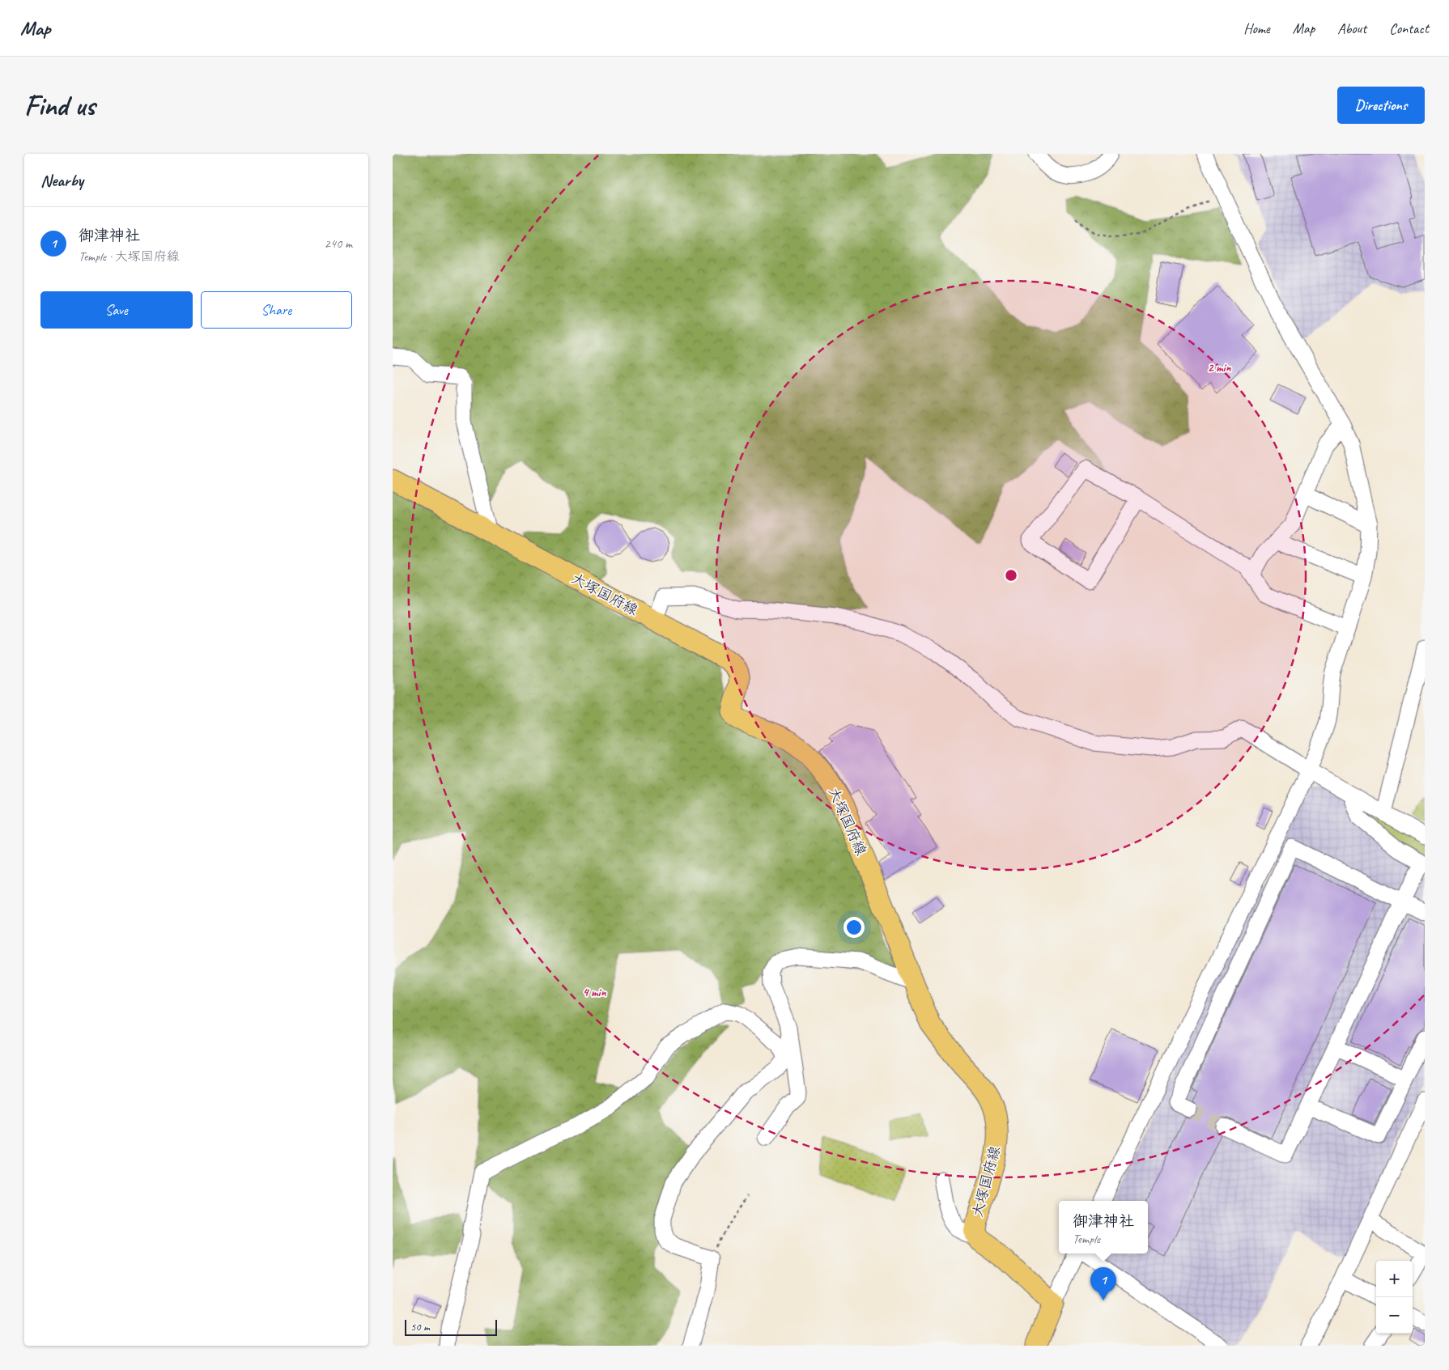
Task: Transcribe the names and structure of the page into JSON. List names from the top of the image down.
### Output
{
  "streets": {
    "main road": ["大塚国府線"]
  },
  "scale_bar": "50 m",
  "page": {
    "header": "Map",
    "nav": [
      "Home",
      "Map",
      "About",
      "Contact"
    ],
    "buttons": [
      "Directions",
      ["Save", "Share"]
    ],
    "title": "Find us",
    "heading": "Nearby",
    "list": [
      {
        "mark": "1",
        "name": "御津神社",
        "note": "Temple · 大塚国府線",
        "value": "240 m"
      }
    ],
    "popup": ["御津神社", "Temple"],
    "map_buttons": ["+", "−"],
    "pins": "1",
    "scale": "50 m"
  },
  "rings": ["2 min", "4 min"]
}
